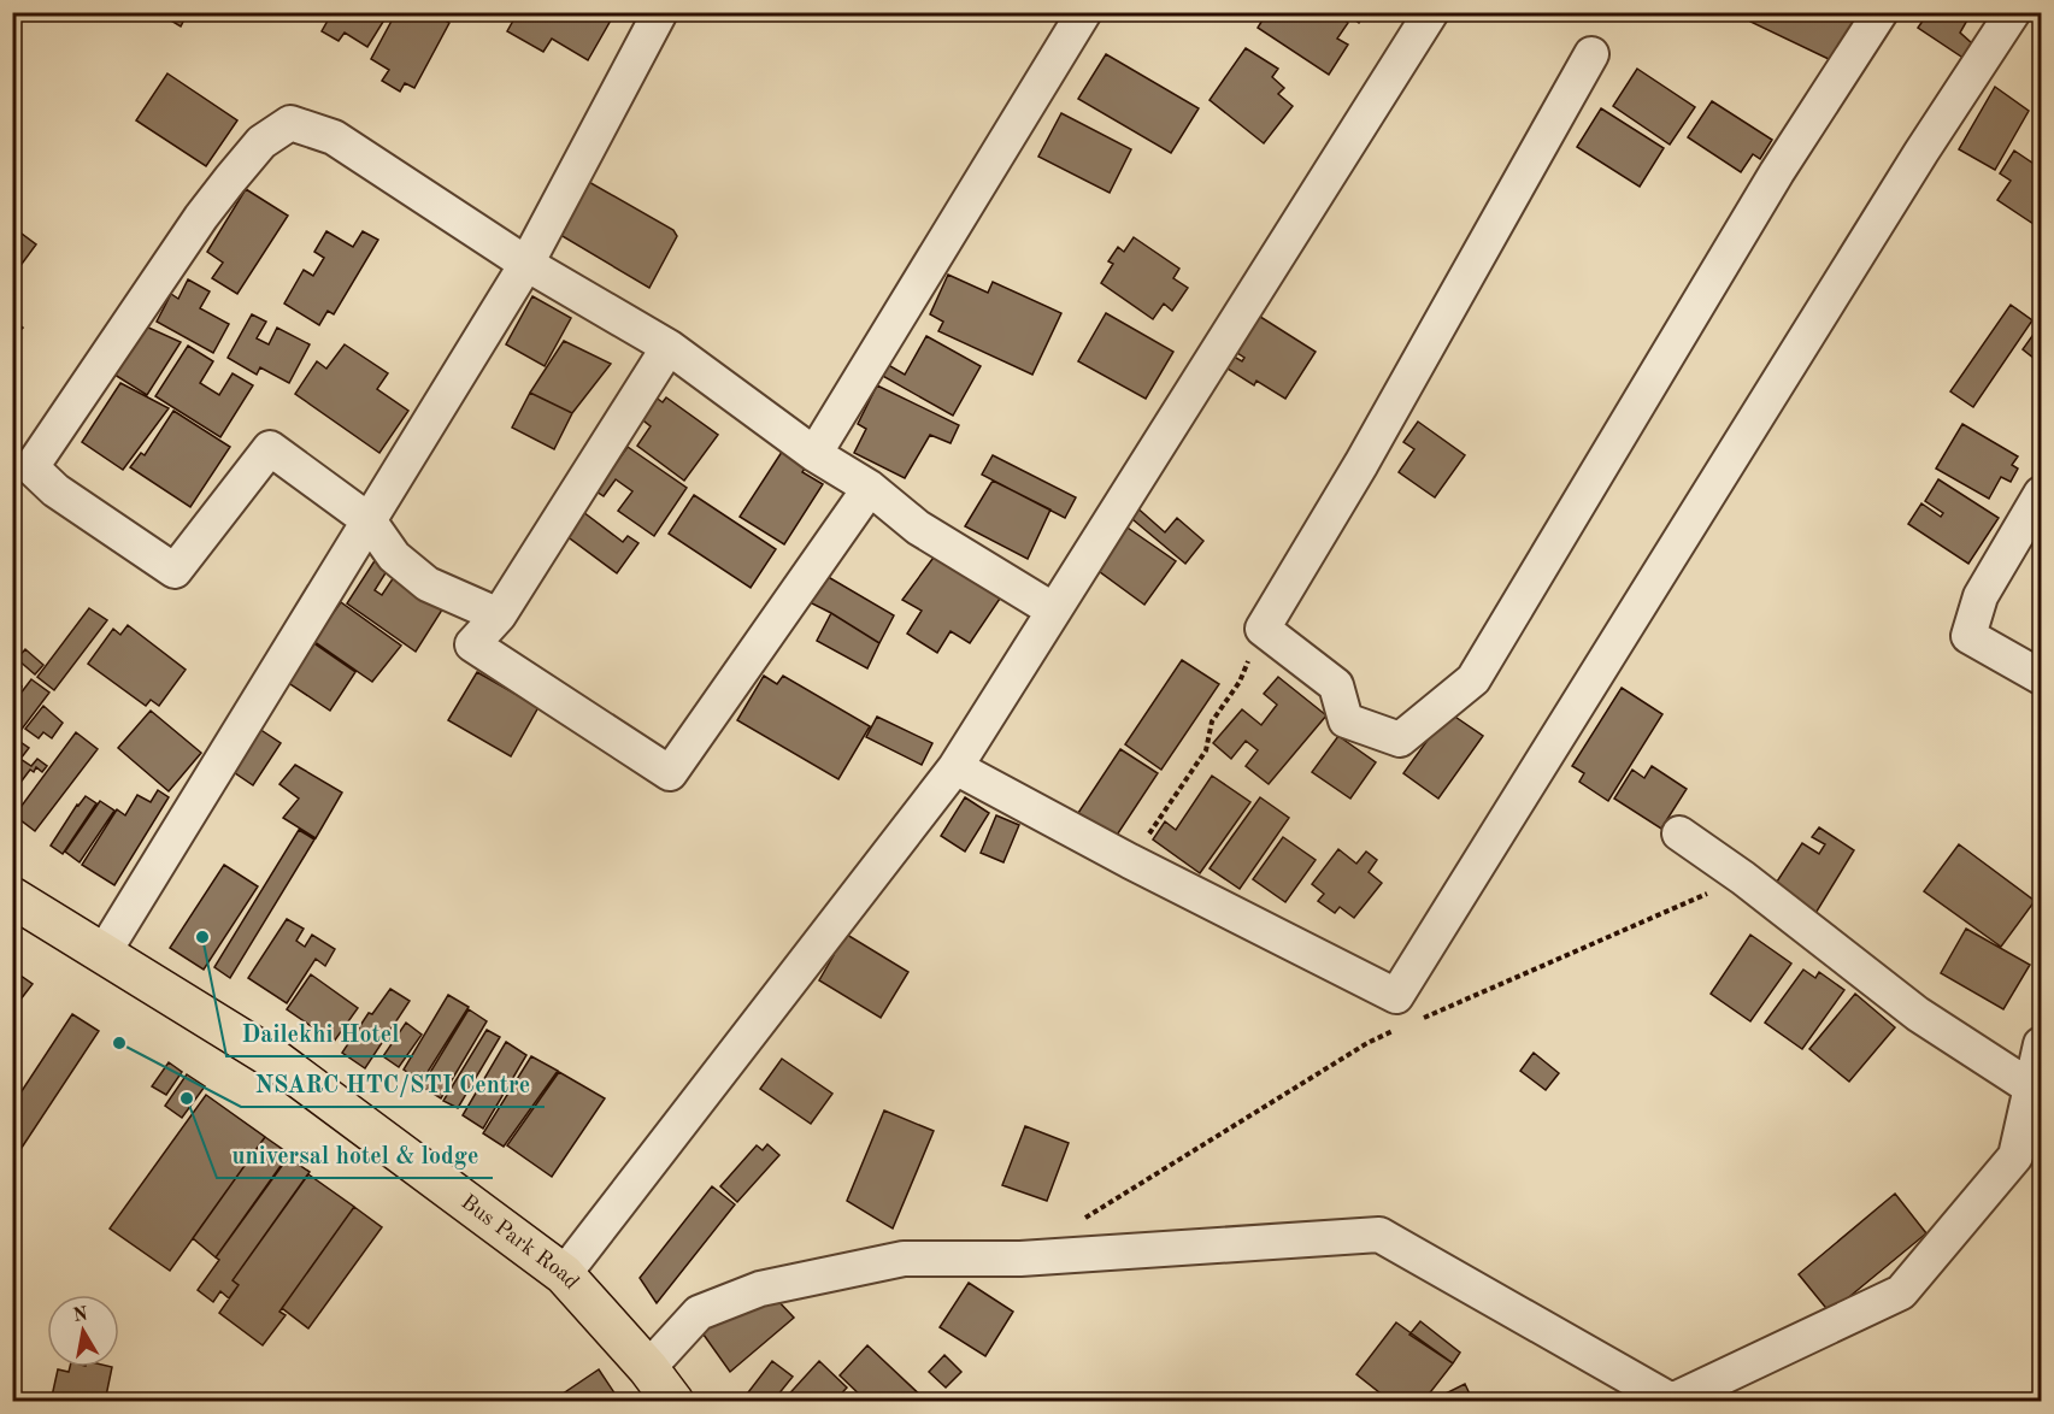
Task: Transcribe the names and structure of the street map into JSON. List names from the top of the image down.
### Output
{
  "streets": {
    "main road": ["Bus Park Road"]
  },
  "places": ["Dailekhi Hotel", "NSARC HTC/STI Centre", "universal hotel & lodge"],
  "north": "top"
}
